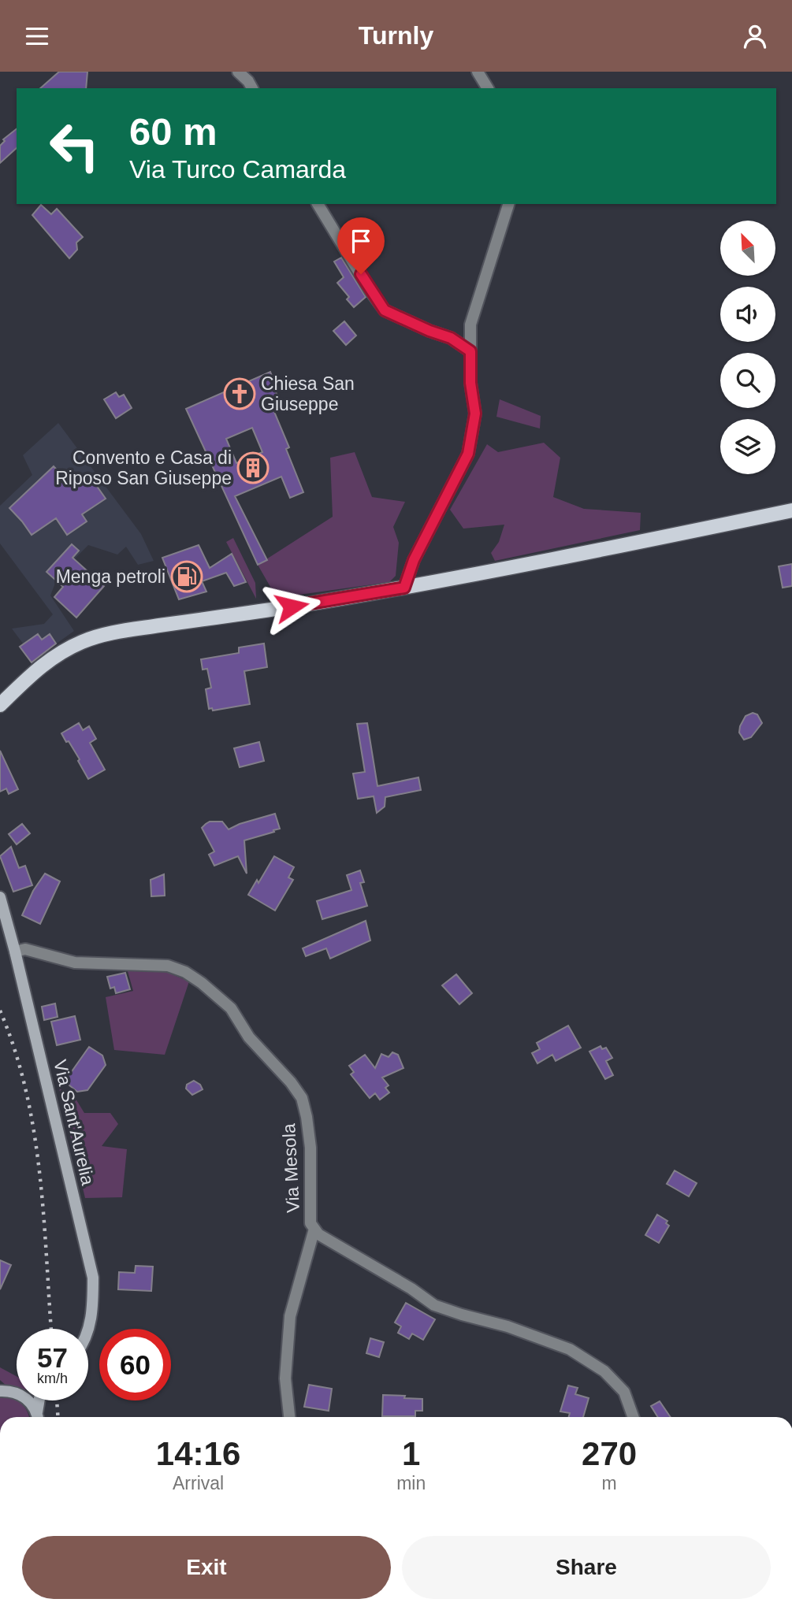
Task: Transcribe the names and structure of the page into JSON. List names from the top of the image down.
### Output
{
  "streets": {
    "main road": ["Via Sant'Aurelia"],
    "street": ["Via Mesola"]
  },
  "crossings": [
    ["Via Sant'Aurelia", "Via Mesola"]
  ],
  "places": {
    "church": ["Chiesa San Giuseppe"],
    "building": ["Convento e Casa di Riposo San Giuseppe"],
    "fuel station": ["Menga petroli"]
  },
  "north": "top left",
  "page": {
    "header": "Turnly",
    "turn": ["60 m", "Via Turco Camarda"],
    "speed": "57 km/h",
    "limit": "60",
    "eta": [
      "14:16",
      "Arrival",
      "1",
      "min",
      "270",
      "m"
    ],
    "buttons": ["Exit", "Share"]
  }
}
